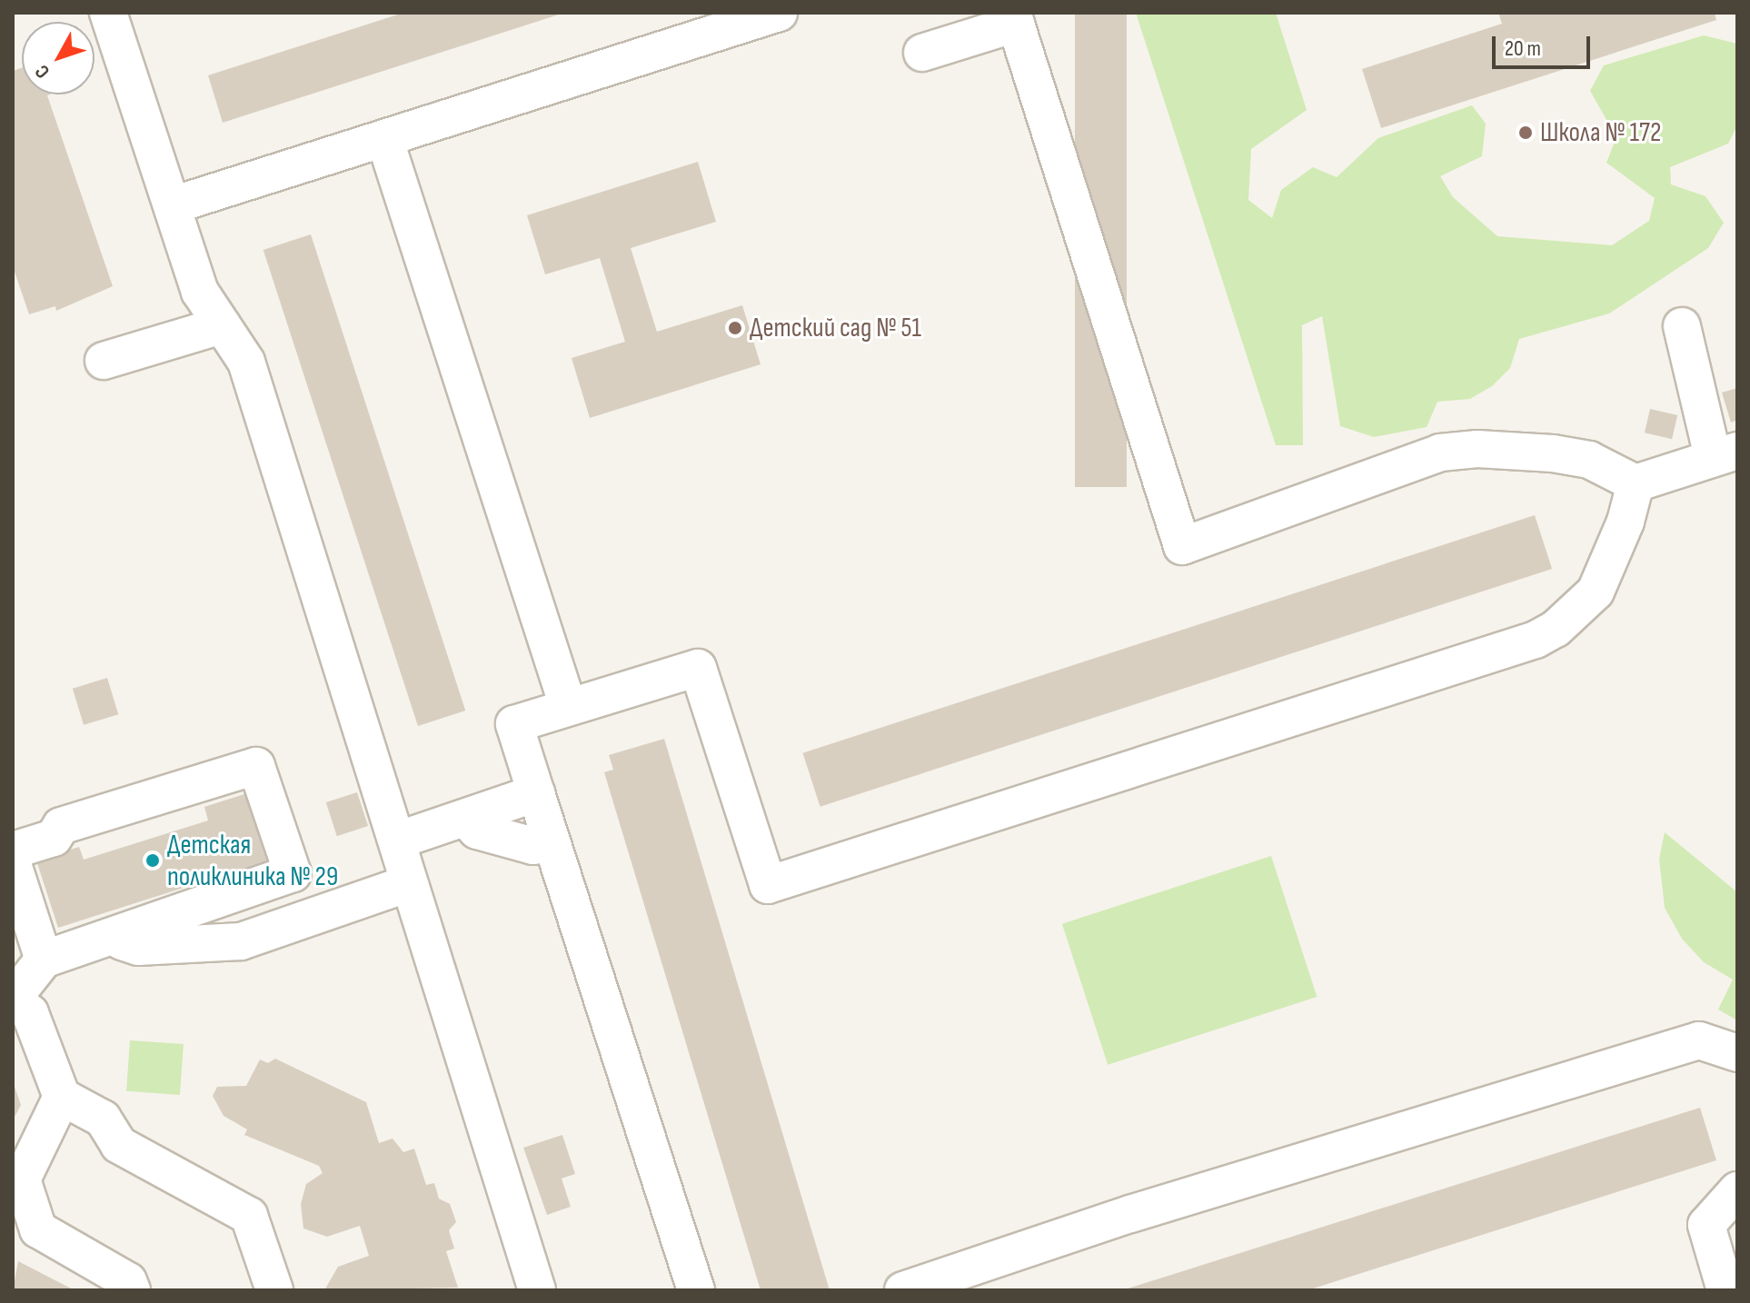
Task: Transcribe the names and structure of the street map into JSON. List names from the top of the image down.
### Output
{
  "places": ["Школа № 172", "Детский сад № 51", "Детская поликлиника № 29"],
  "scale_bar": "20 m",
  "north": "bottom left"
}
